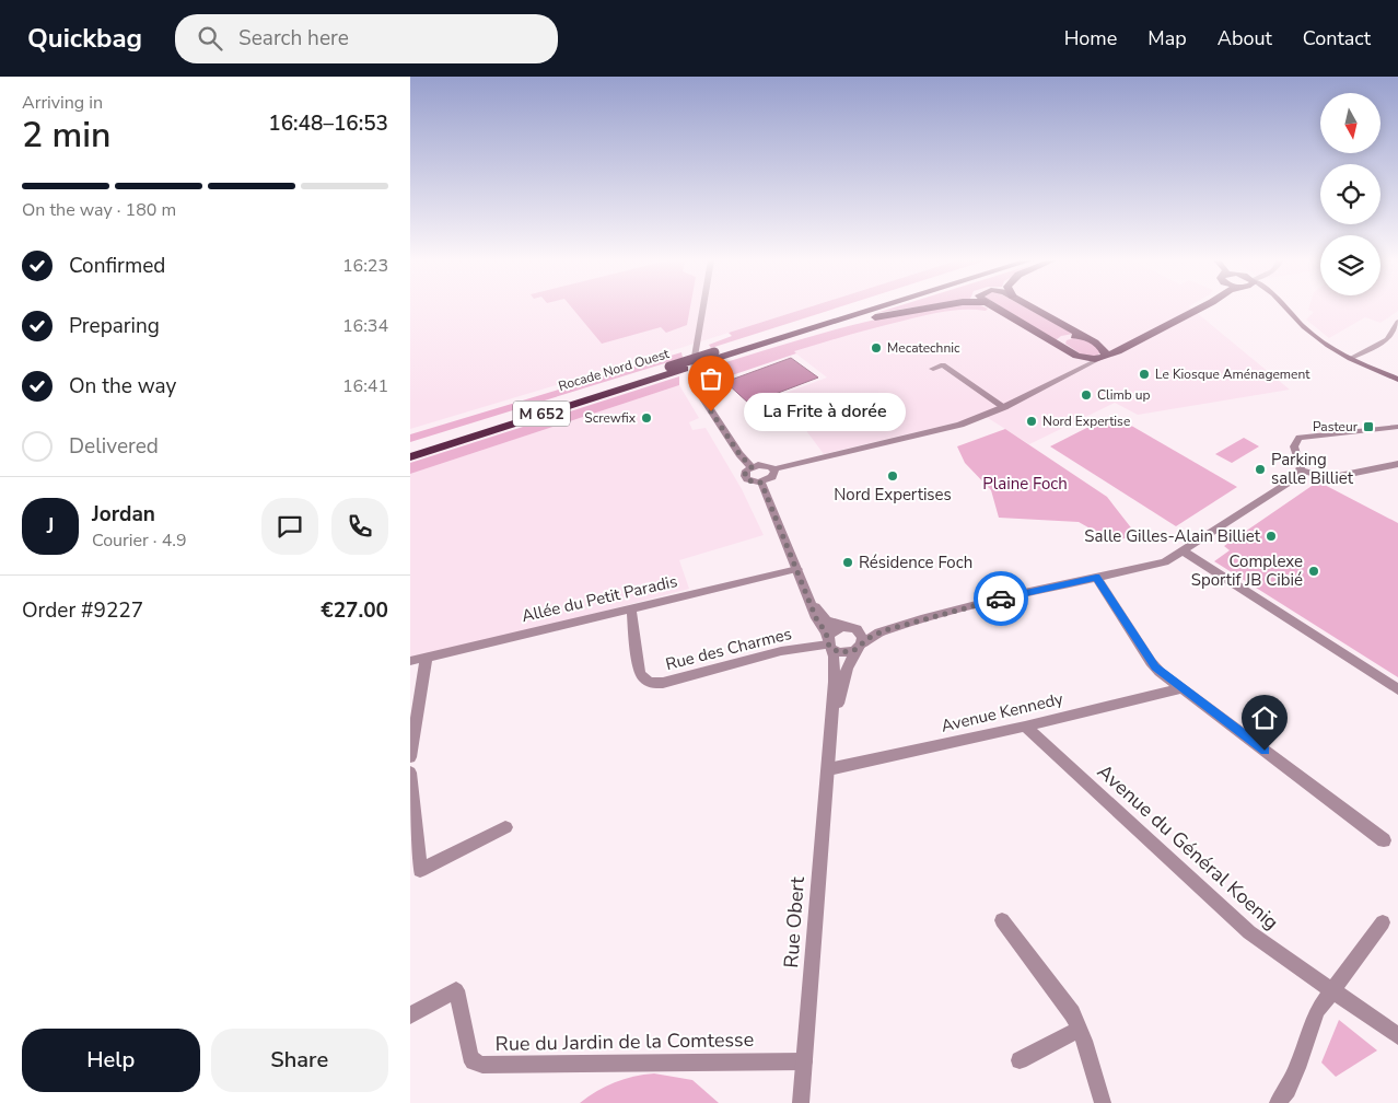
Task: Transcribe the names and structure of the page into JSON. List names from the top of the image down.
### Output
{
  "streets": {
    "highway": ["Rocade Nord Ouest", "M 652"],
    "street": [
      "Allée du Petit Paradis",
      "Rue des Charmes",
      "Avenue Kennedy",
      "Avenue du Général Koenig",
      "Rue Obert",
      "Rue du Jardin de la Comtesse"
    ]
  },
  "crossings": [
    ["Allée du Petit Paradis", "Rue des Charmes"],
    ["Allée du Petit Paradis", "Rue Obert"],
    ["Rue des Charmes", "Rue Obert"],
    ["Avenue Kennedy", "Avenue du Général Koenig"],
    ["Avenue Kennedy", "Rue Obert"],
    ["Rue Obert", "Rue du Jardin de la Comtesse"]
  ],
  "parks": ["Plaine Foch"],
  "places": {
    "other": [
      "Mecatechnic",
      "Le Kiosque Aménagement",
      "Climb up",
      "La Frite à dorée",
      "Screwfix",
      "Nord Expertise",
      "Parking salle Billiet",
      "Nord Expertises",
      "Salle Gilles-Alain Billiet",
      "Résidence Foch",
      "Complexe Sportif JB Cibié"
    ],
    "transit": ["Pasteur"]
  },
  "north": "bottom",
  "page": {
    "header": "Quickbag",
    "search": "Search here",
    "nav": [
      "Home",
      "Map",
      "About",
      "Contact"
    ],
    "heading": ["2 min", "Arriving in", "16:48–16:53"],
    "panel": [
      "Jordan",
      "Courier · 4.9",
      "Order #9227",
      "€27.00"
    ],
    "bar": "On the way · 180 m",
    "list": [
      ["Confirmed", "16:23"],
      ["Preparing", "16:34"],
      ["On the way", "16:41"],
      "Delivered"
    ],
    "bubble": "La Frite à dorée",
    "round": "J",
    "buttons": ["Help", "Share"]
  }
}
